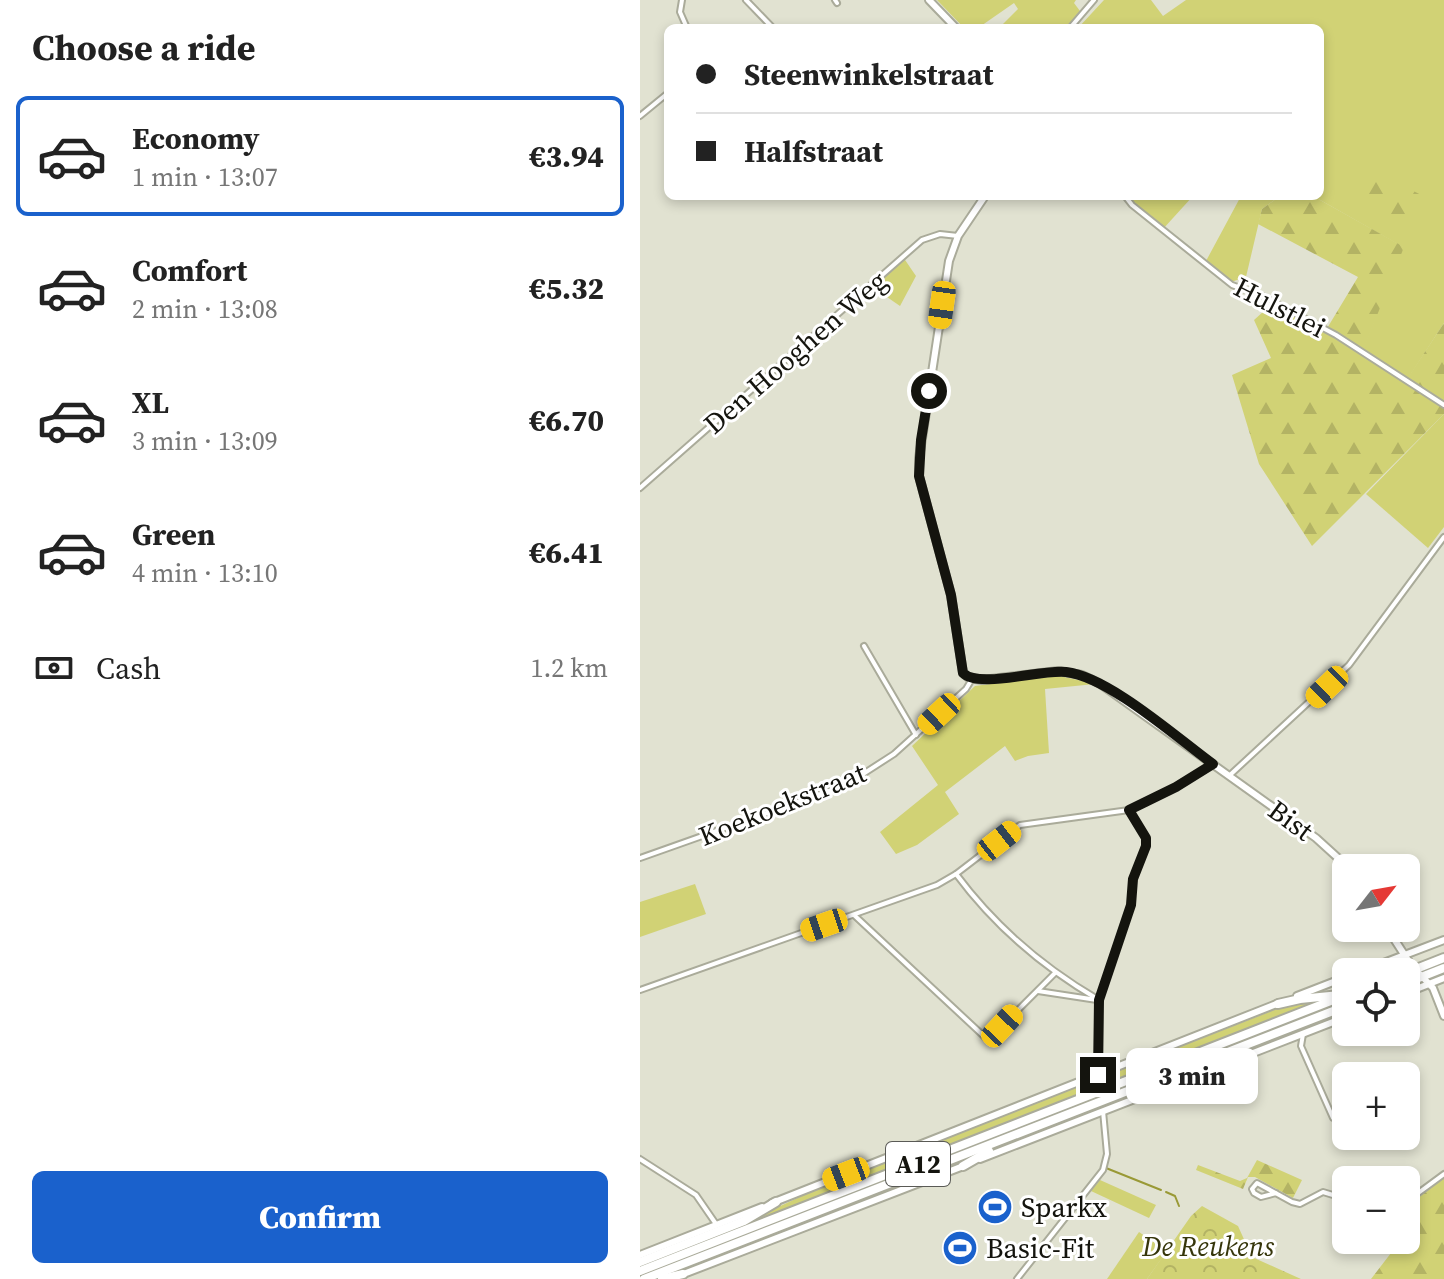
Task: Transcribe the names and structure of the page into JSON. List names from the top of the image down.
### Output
{
  "streets": {
    "highway": ["A12"],
    "main road": ["Bist"],
    "street": ["Hulstlei", "Den Hooghen Weg", "Koekoekstraat"]
  },
  "crossings": [
    ["Koekoekstraat", "Bist"]
  ],
  "parks": ["De Reukens"],
  "places": {
    "sports": ["Sparkx", "Basic-Fit"]
  },
  "north": "top right",
  "page": {
    "heading": "Choose a ride",
    "banner": ["Steenwinkelstraat", "Halfstraat"],
    "list": [
      {
        "name": "Economy",
        "note": "1 min · 13:07",
        "value": "€3.94"
      },
      {
        "name": "Comfort",
        "note": "2 min · 13:08",
        "value": "€5.32"
      },
      {
        "name": "XL",
        "note": "3 min · 13:09",
        "value": "€6.70"
      },
      {
        "name": "Green",
        "note": "4 min · 13:10",
        "value": "€6.41"
      }
    ],
    "pay": ["Cash", "1.2 km"],
    "map_buttons": ["+", "−"],
    "bubble": "3 min",
    "buttons": "Confirm"
  }
}
